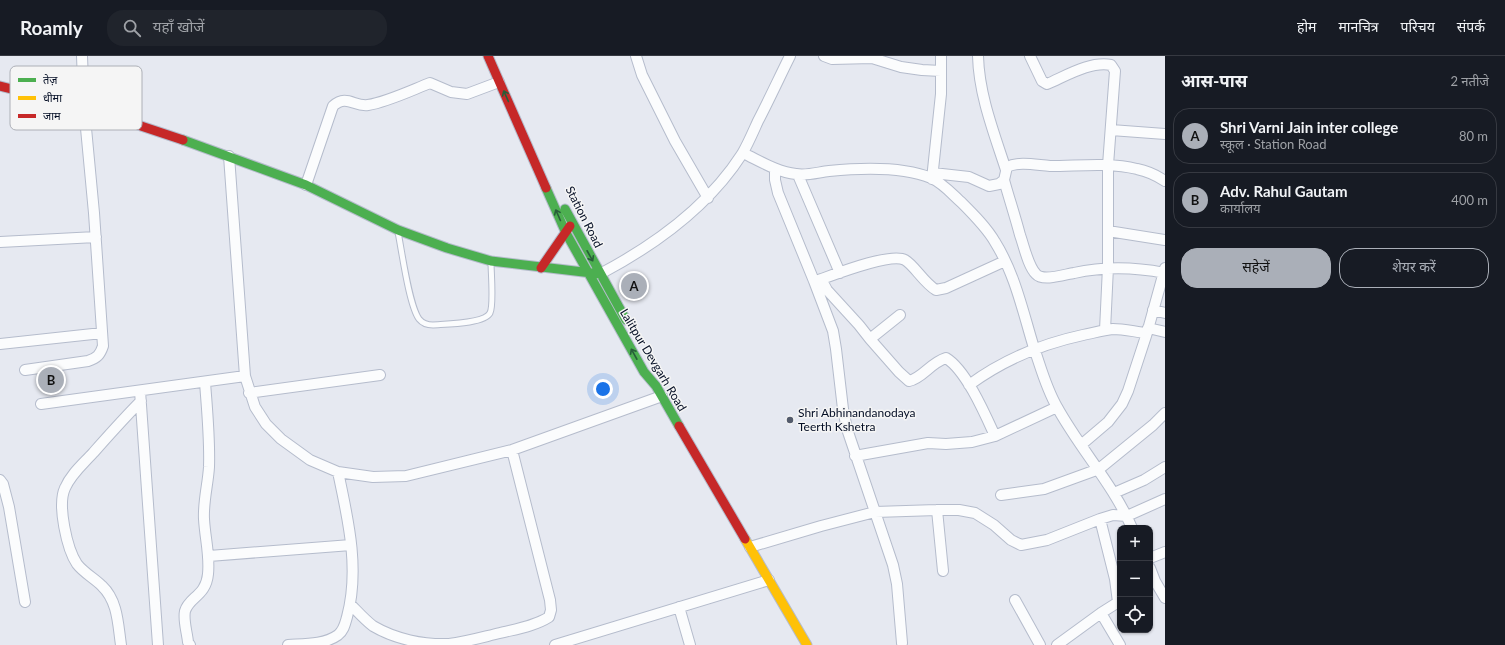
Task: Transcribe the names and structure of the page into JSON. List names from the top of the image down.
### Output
{
  "streets": {
    "main road": ["Station Road", "Lalitpur Devgarh Road"]
  },
  "crossings": [
    ["Station Road", "Lalitpur Devgarh Road"]
  ],
  "one_way": ["Lalitpur Devgarh Road"],
  "places": ["Shri Abhinandanodaya Teerth Kshetra"],
  "legend": ["तेज़", "धीमा", "जाम"],
  "page": {
    "header": "Roamly",
    "search": "यहाँ खोजें",
    "nav": [
      "होम",
      "मानचित्र",
      "परिचय",
      "संपर्क"
    ],
    "heading": ["आस-पास", "2 नतीजे"],
    "list": [
      {
        "mark": "A",
        "name": "Shri Varni Jain inter college",
        "note": "स्कूल · Station Road",
        "value": "80 m"
      },
      {
        "mark": "B",
        "name": "Adv. Rahul Gautam",
        "note": "कार्यालय",
        "value": "400 m"
      }
    ],
    "buttons": ["सहेजें", "शेयर करें"],
    "pins": ["A", "B"],
    "map_buttons": ["+", "−"]
  }
}
